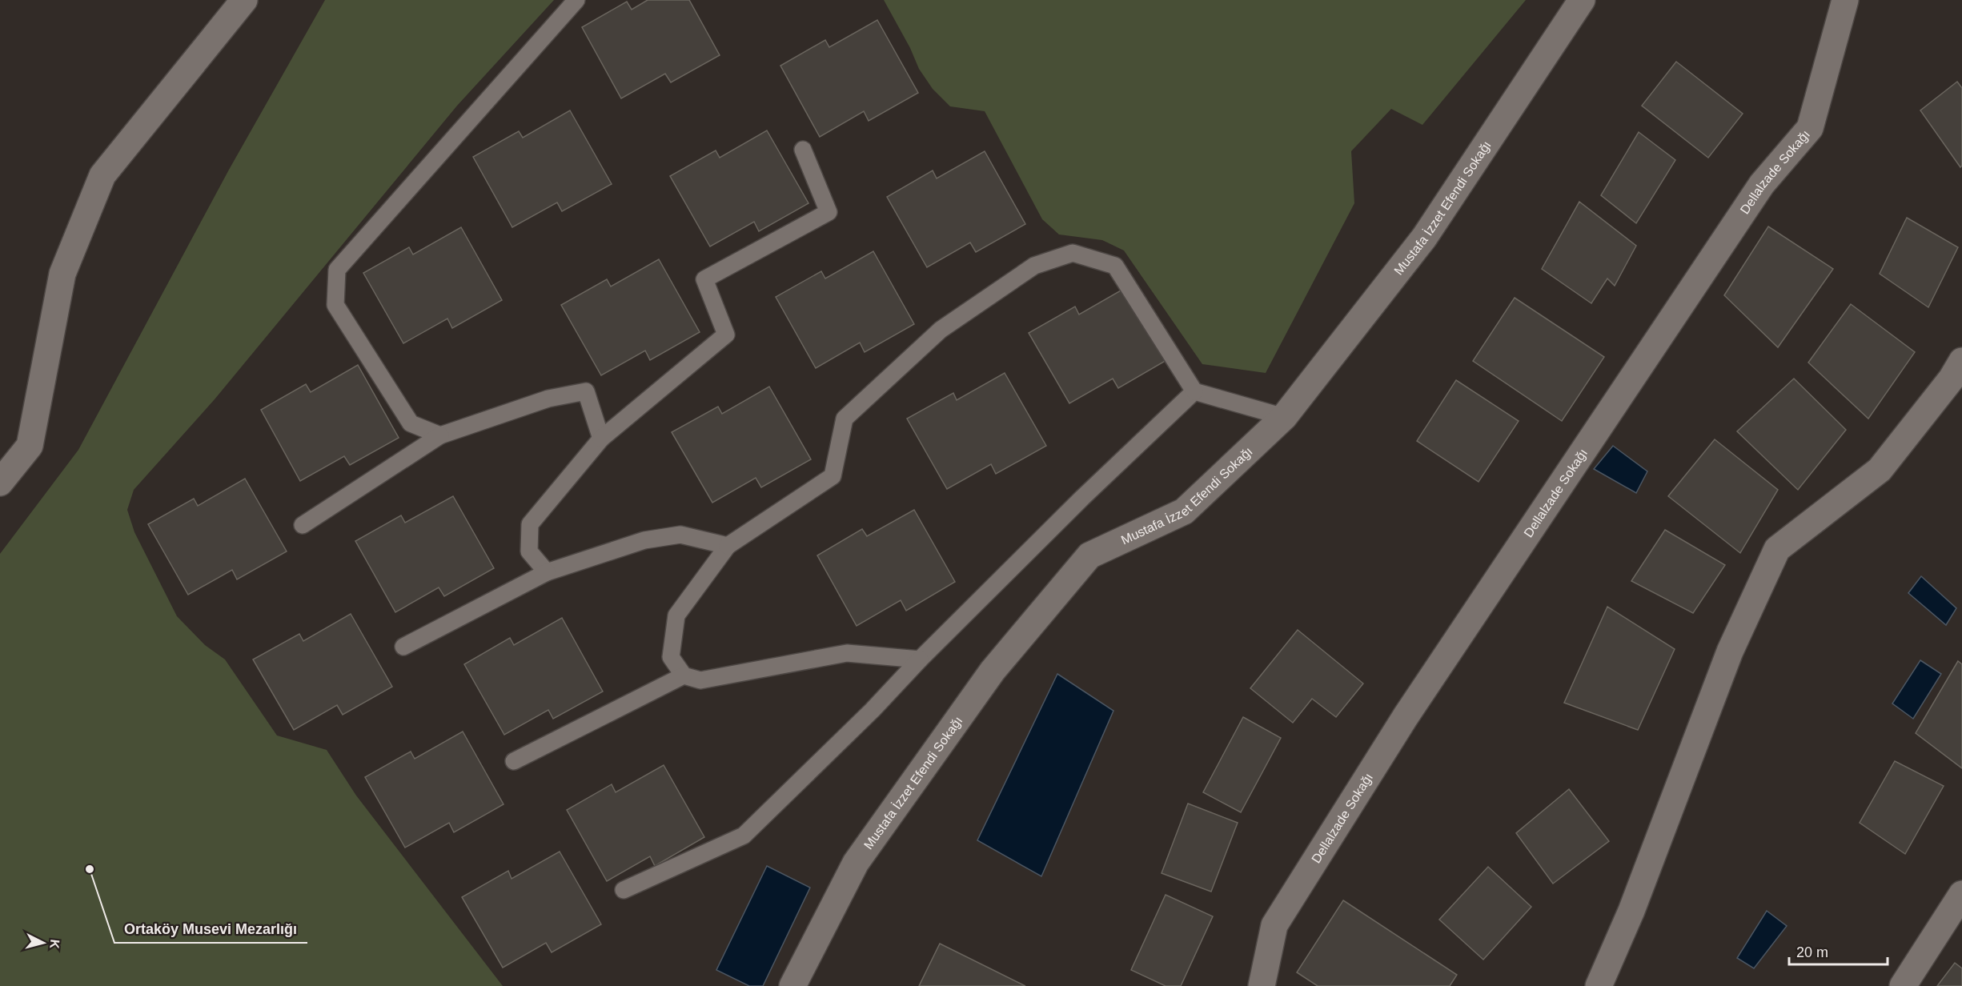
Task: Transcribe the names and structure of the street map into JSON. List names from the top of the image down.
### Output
{
  "streets": {
    "street": ["Dellalzade Sokağı", "Mustafa İzzet Efendi Sokağı"]
  },
  "places": ["Ortaköy Musevi Mezarlığı"],
  "scale_bar": "20 m",
  "north": "right"
}
